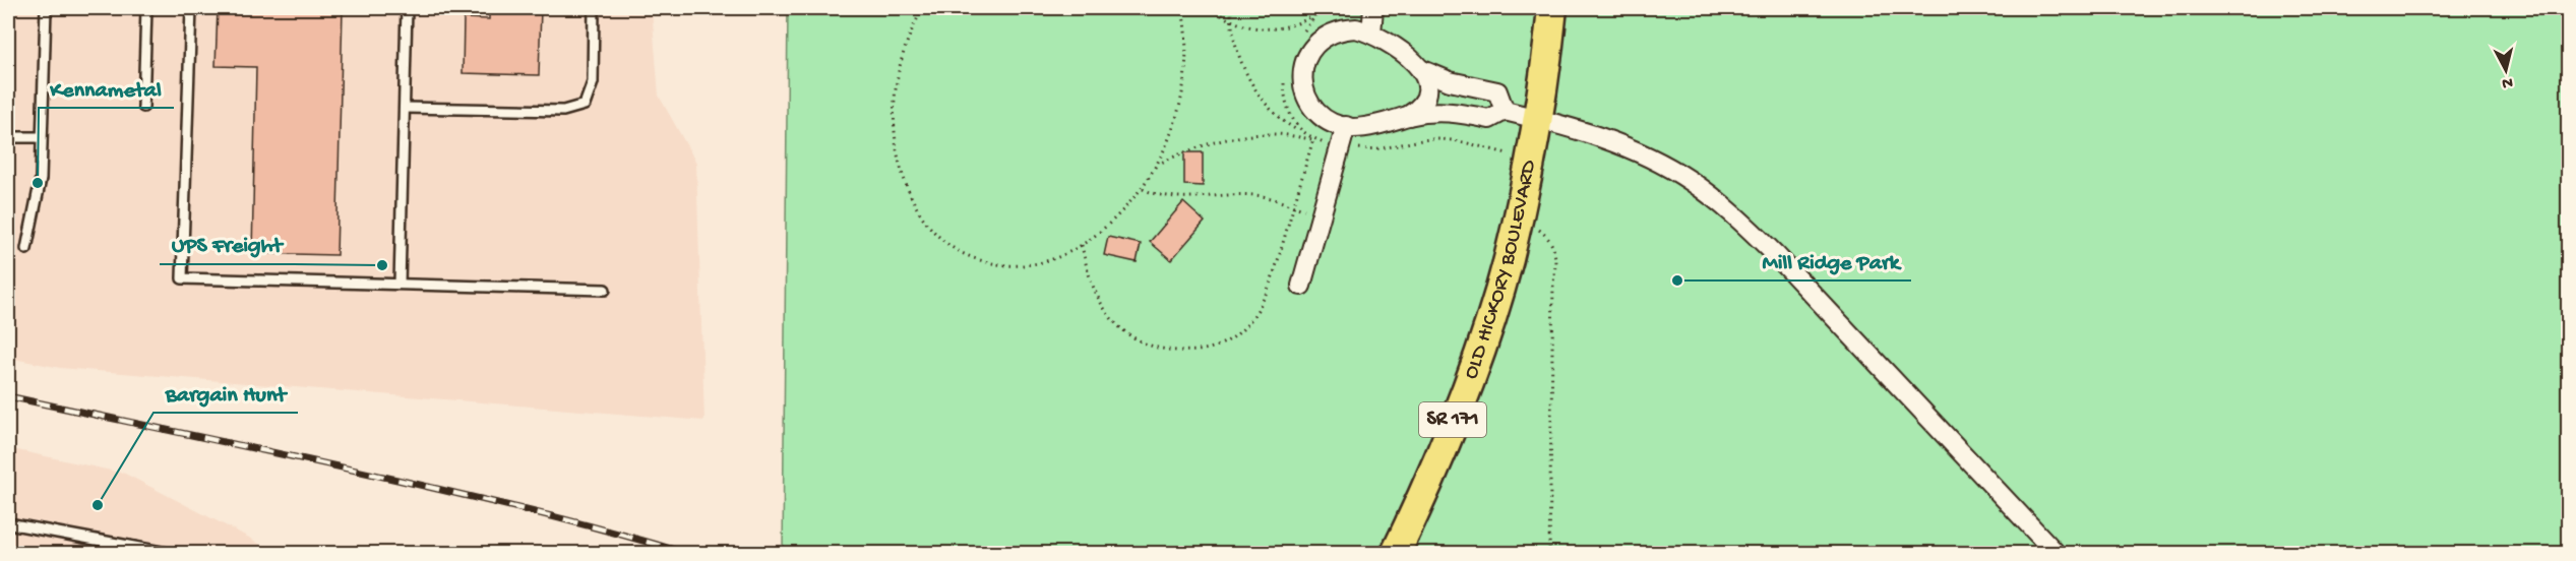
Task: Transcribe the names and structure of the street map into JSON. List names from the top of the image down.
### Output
{
  "streets": {
    "main road": ["OLD HICKORY BOULEVARD", "SR 171"]
  },
  "places": [
    "Kennametal",
    "UPS Freight",
    "Mill Ridge Park",
    "Bargain Hunt"
  ],
  "north": "bottom"
}
